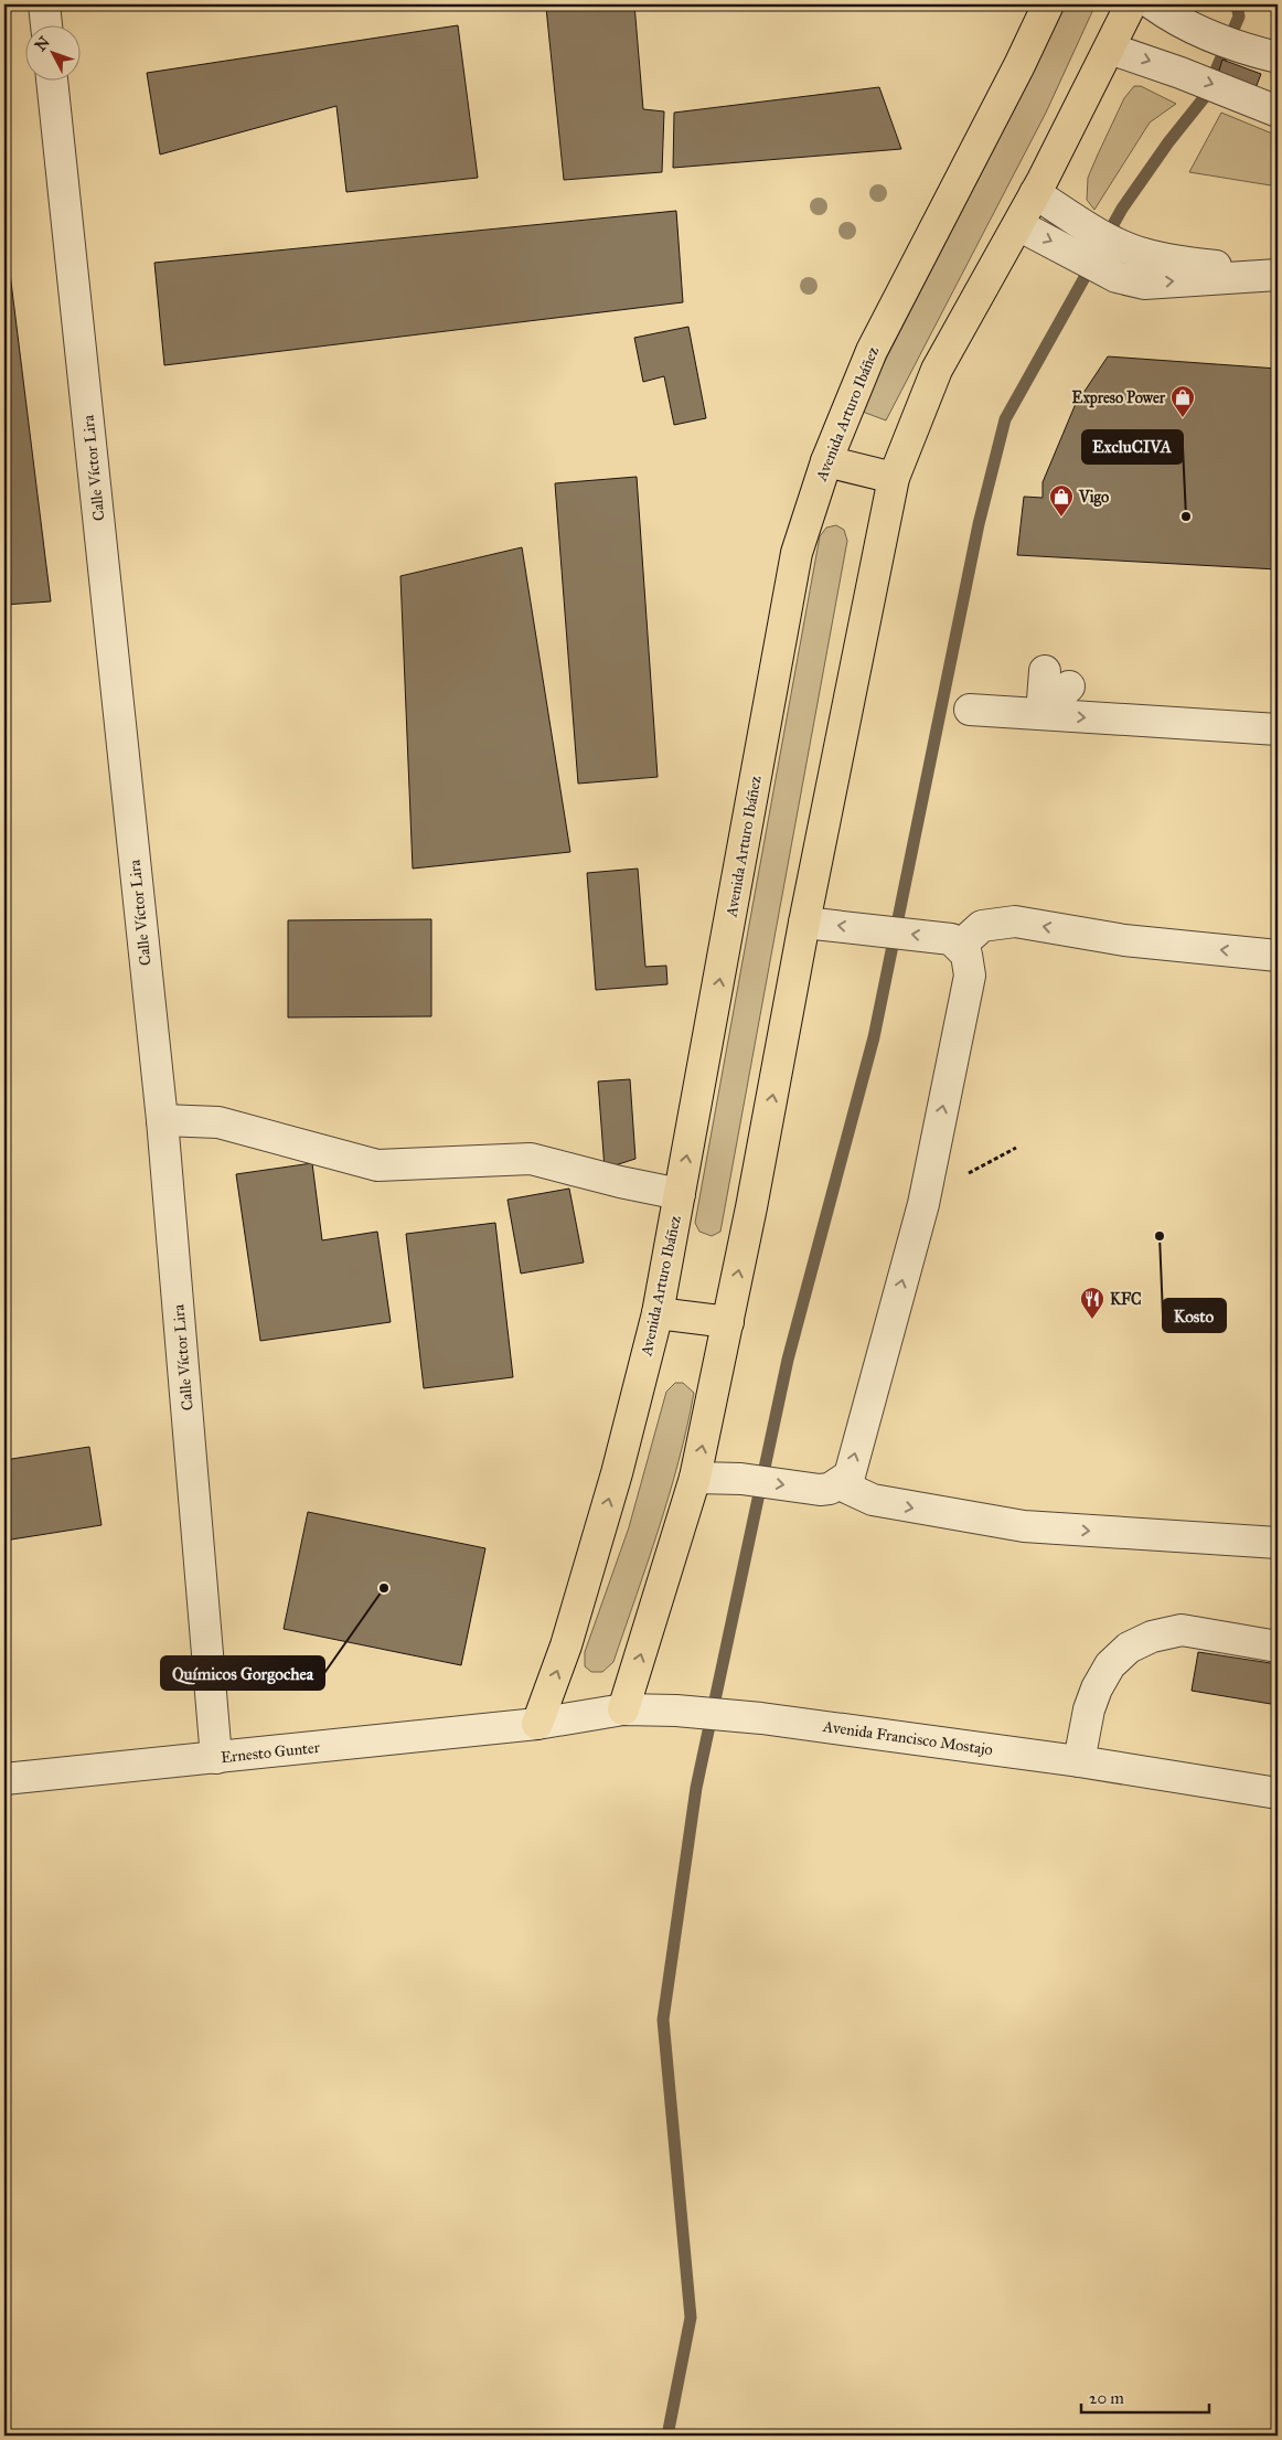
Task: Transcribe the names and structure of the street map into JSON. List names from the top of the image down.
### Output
{
  "streets": {
    "main road": ["Avenida Arturo Ibáñez"],
    "street": ["Calle Víctor Lira", "Avenida Francisco Mostajo", "Ernesto Gunter"]
  },
  "crossings": [
    ["Avenida Arturo Ibáñez", "Avenida Francisco Mostajo"],
    ["Avenida Arturo Ibáñez", "Ernesto Gunter"],
    ["Calle Víctor Lira", "Ernesto Gunter"],
    ["Avenida Francisco Mostajo", "Ernesto Gunter"]
  ],
  "places": {
    "shop": ["Expreso Power", "Vigo"],
    "other": ["ExcluCIVA", "Kosto", "Químicos Gorgochea"],
    "restaurant": ["KFC"]
  },
  "scale_bar": "20 m",
  "north": "top left"
}
